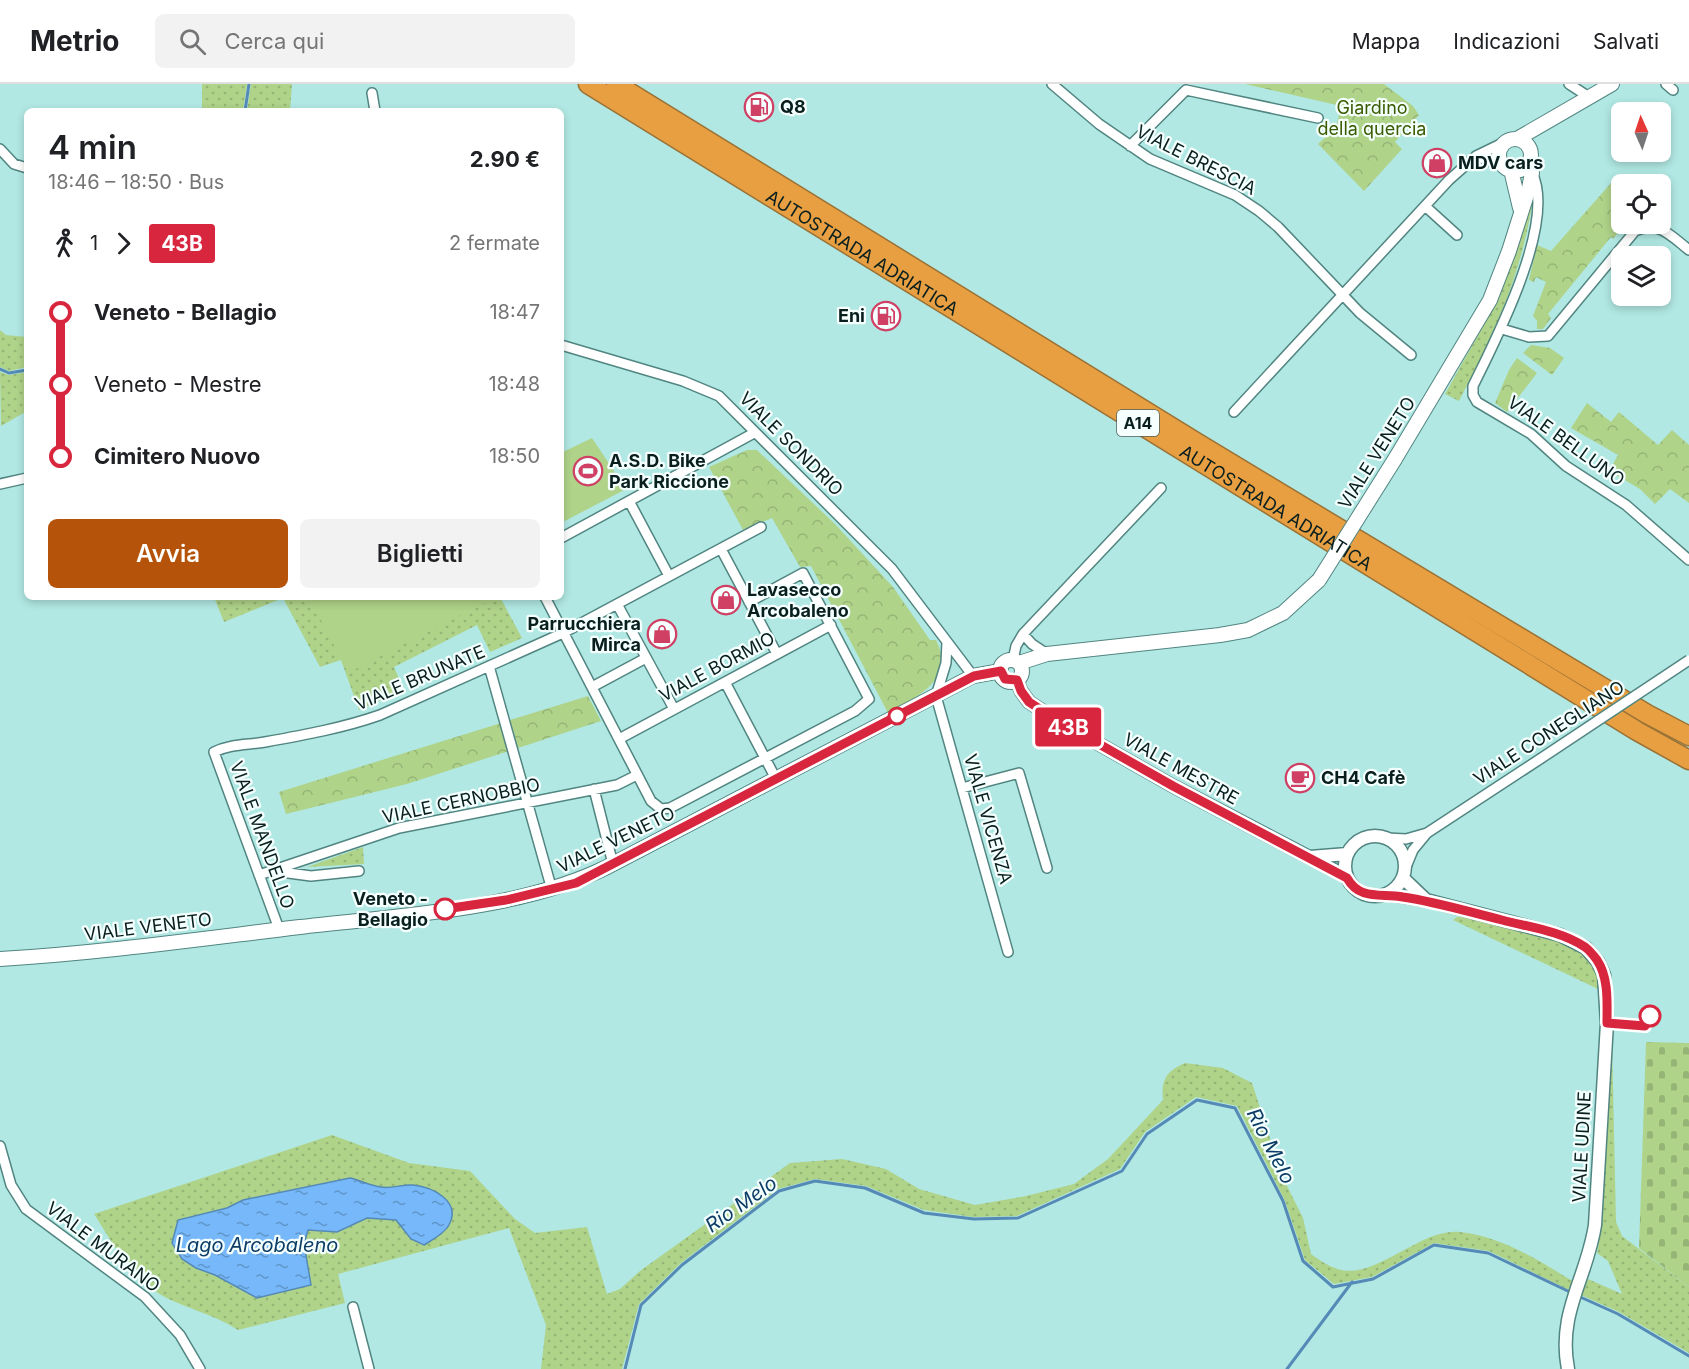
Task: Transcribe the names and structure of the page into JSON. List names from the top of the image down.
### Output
{
  "streets": {
    "highway": ["AUTOSTRADA ADRIATICA", "A14"],
    "main road": ["VIALE VENETO"],
    "street": [
      "VIALE BRESCIA",
      "VIALE BELLUNO",
      "VIALE SONDRIO",
      "VIALE BORMIO",
      "VIALE BRUNATE",
      "VIALE CONEGLIANO",
      "VIALE MESTRE",
      "VIALE CERNOBBIO",
      "VIALE VICENZA",
      "VIALE MANDELLO",
      "VIALE UDINE",
      "VIALE MURANO"
    ]
  },
  "crossings": [
    ["VIALE BRESCIA", "VIALE VENETO"],
    ["VIALE BELLUNO", "VIALE VENETO"],
    ["VIALE SONDRIO", "VIALE VENETO"],
    ["VIALE VENETO", "VIALE MESTRE"],
    ["VIALE VENETO", "VIALE VICENZA"],
    ["VIALE VENETO", "VIALE MANDELLO"],
    ["VIALE BRUNATE", "VIALE MANDELLO"],
    ["VIALE CONEGLIANO", "VIALE MESTRE"],
    ["VIALE MESTRE", "VIALE UDINE"],
    ["VIALE CERNOBBIO", "VIALE MANDELLO"]
  ],
  "water": ["Rio Melo", "Lago Arcobaleno"],
  "parks": ["Giardino della quercia"],
  "places": {
    "fuel station": ["Q8", "Eni"],
    "shop": ["MDV cars", "Lavasecco Arcobaleno", "Parrucchiera Mirca"],
    "sports": ["A.S.D. Bike Park Riccione"],
    "cafe": ["CH4 Cafè"],
    "other": ["Veneto - Bellagio"]
  },
  "lines": ["bus line 43B"],
  "north": "top",
  "page": {
    "header": "Metrio",
    "search": "Cerca qui",
    "nav": ["Mappa", "Indicazioni", "Salvati"],
    "on_map": "43B",
    "heading": ["4 min", "18:46 – 18:50 · Bus", "2.90 €"],
    "legs": ["1", "43B", "2 fermate"],
    "list": [
      {
        "name": "Veneto - Bellagio",
        "value": "18:47"
      },
      {
        "name": "Veneto - Mestre",
        "value": "18:48"
      },
      {
        "name": "Cimitero Nuovo",
        "value": "18:50"
      }
    ],
    "buttons": ["Avvia", "Biglietti"]
  }
}
